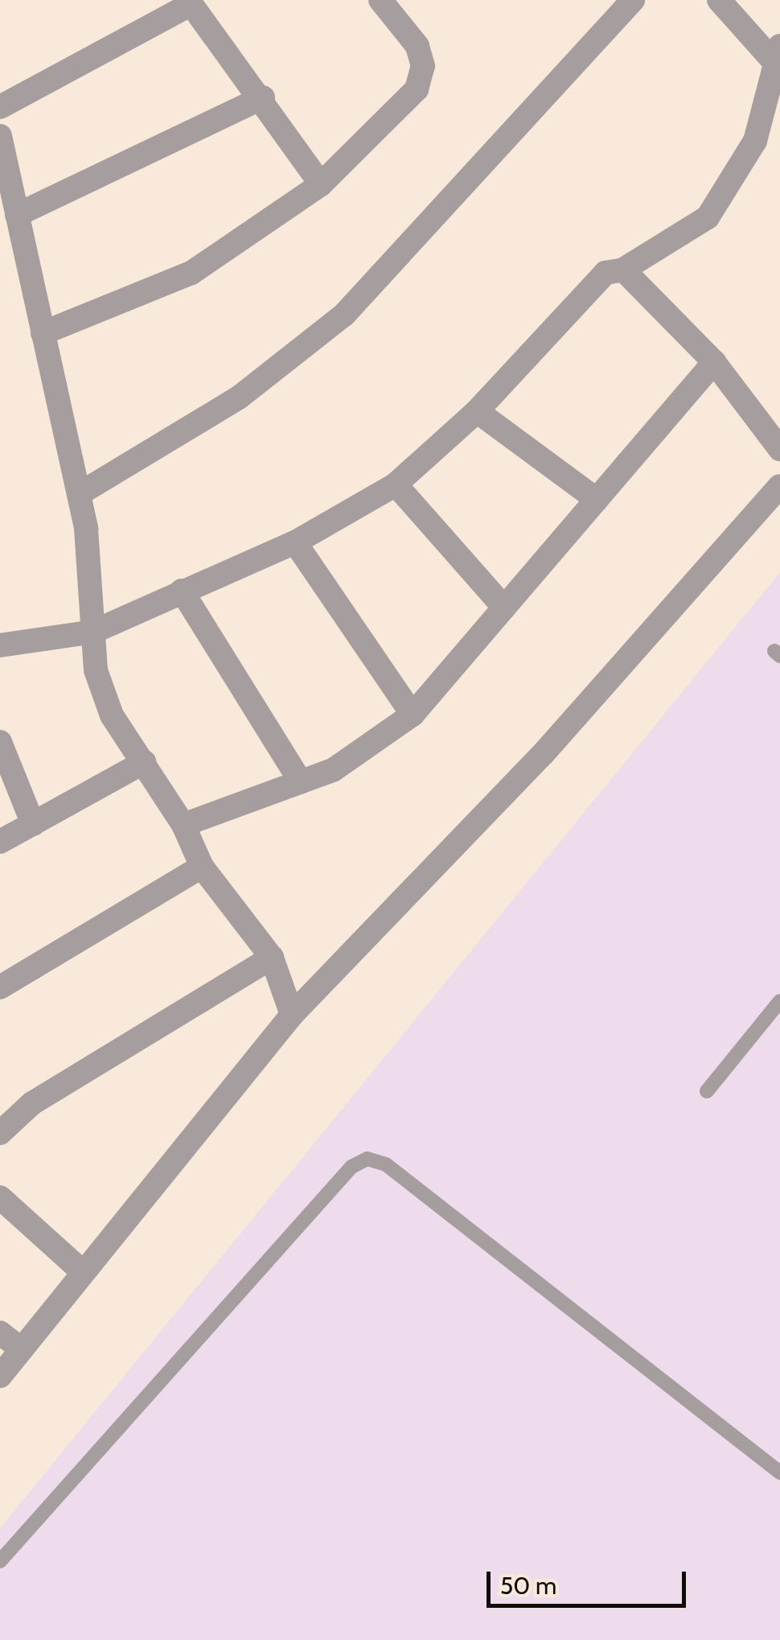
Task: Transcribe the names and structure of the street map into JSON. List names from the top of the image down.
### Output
{
  "scale_bar": "50 m"
}
